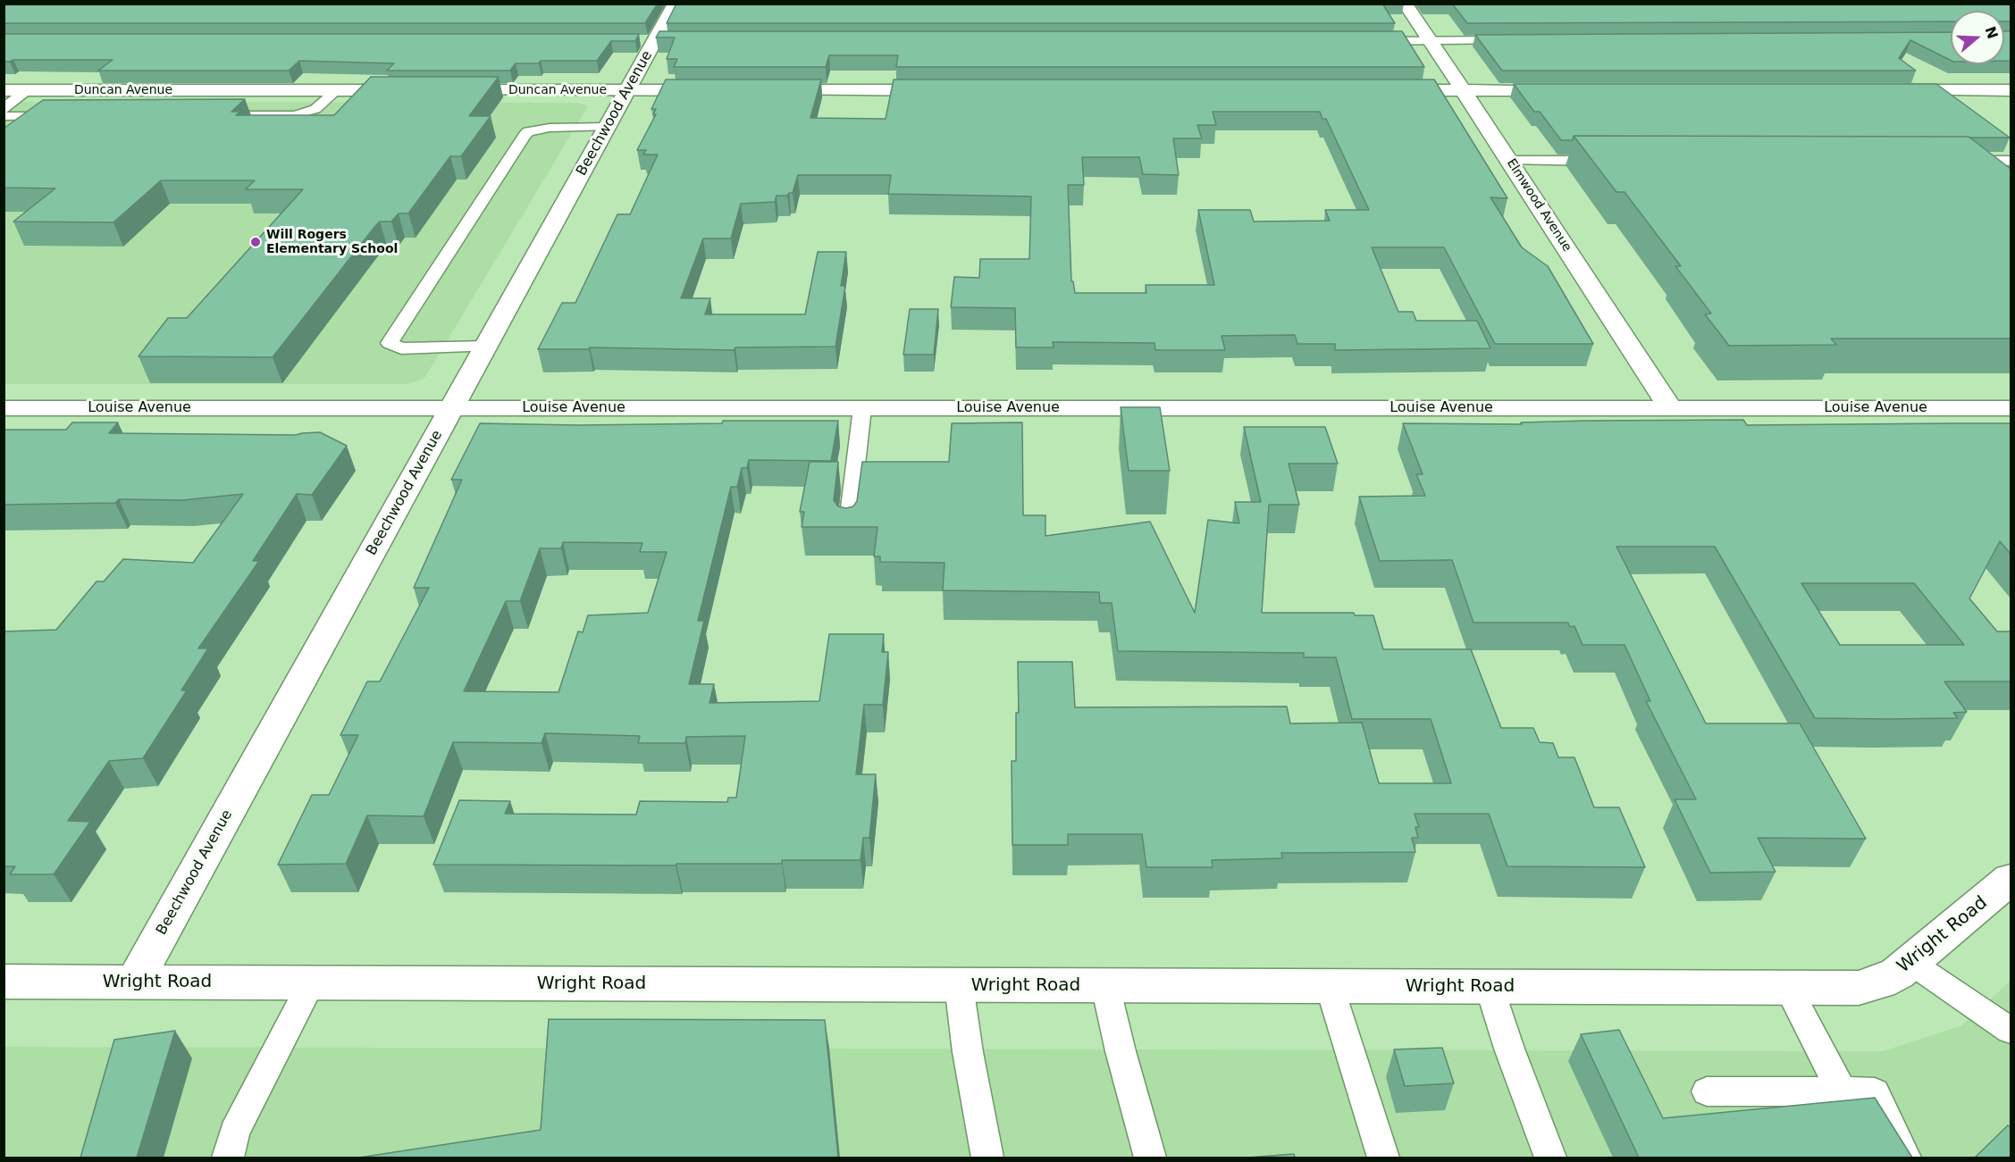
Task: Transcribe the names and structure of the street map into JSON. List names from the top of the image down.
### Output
{
  "streets": {
    "street": [
      "Duncan Avenue",
      "Beechwood Avenue",
      "Elmwood Avenue",
      "Louise Avenue",
      "Wright Road"
    ]
  },
  "crossings": [
    ["Duncan Avenue", "Beechwood Avenue"],
    ["Beechwood Avenue", "Louise Avenue"],
    ["Beechwood Avenue", "Wright Road"],
    ["Elmwood Avenue", "Louise Avenue"]
  ],
  "places": ["Will Rogers Elementary School"],
  "north": "right"
}
